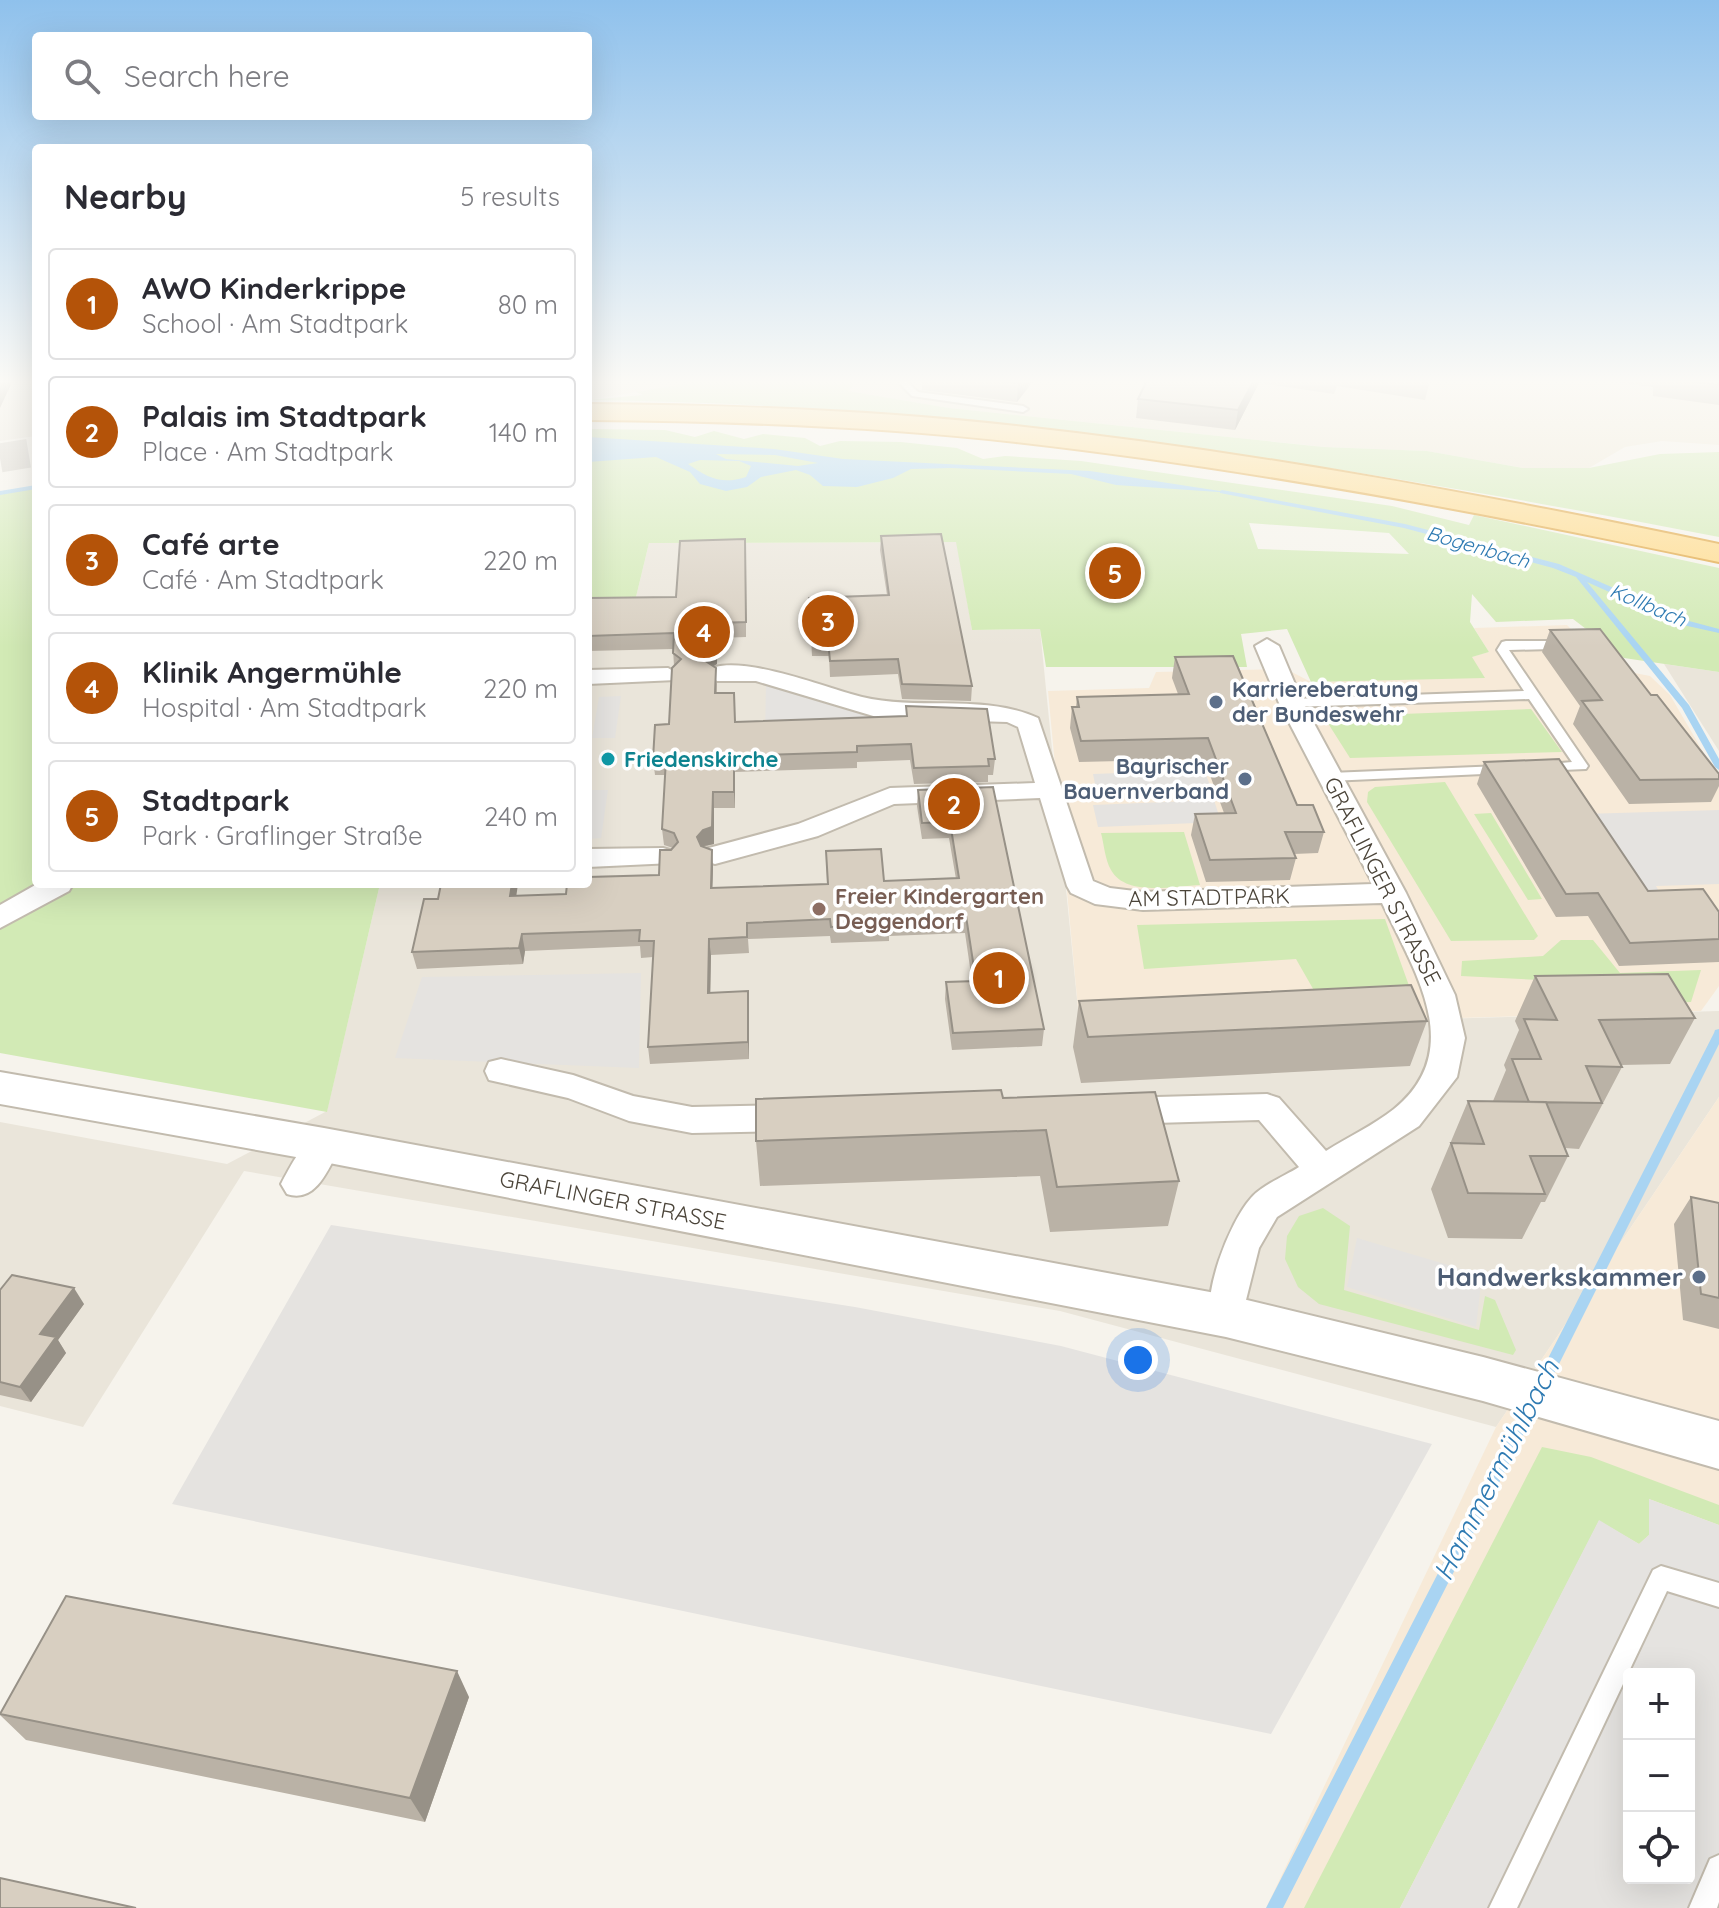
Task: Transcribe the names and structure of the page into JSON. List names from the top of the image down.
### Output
{
  "streets": {
    "street": ["GRAFLINGER STRASSE", "AM STADTPARK"]
  },
  "crossings": [
    ["GRAFLINGER STRASSE", "AM STADTPARK"]
  ],
  "water": ["Bogenbach", "Kollbach", "Hammermühlbach"],
  "places": [
    "Karriereberatung der Bundeswehr",
    "Friedenskirche",
    "Bayrischer Bauernverband",
    "Freier Kindergarten Deggendorf",
    "Handwerkskammer"
  ],
  "page": {
    "search": "Search here",
    "heading": ["Nearby", "5 results"],
    "list": [
      {
        "mark": "1",
        "name": "AWO Kinderkrippe",
        "note": "School · Am Stadtpark",
        "value": "80 m"
      },
      {
        "mark": "2",
        "name": "Palais im Stadtpark",
        "note": "Place · Am Stadtpark",
        "value": "140 m"
      },
      {
        "mark": "3",
        "name": "Café arte",
        "note": "Café · Am Stadtpark",
        "value": "220 m"
      },
      {
        "mark": "4",
        "name": "Klinik Angermühle",
        "note": "Hospital · Am Stadtpark",
        "value": "220 m"
      },
      {
        "mark": "5",
        "name": "Stadtpark",
        "note": "Park · Graflinger Straße",
        "value": "240 m"
      }
    ],
    "pins": [
      "5",
      "3",
      "4",
      "2",
      "1"
    ],
    "map_buttons": ["+", "−"]
  }
}
